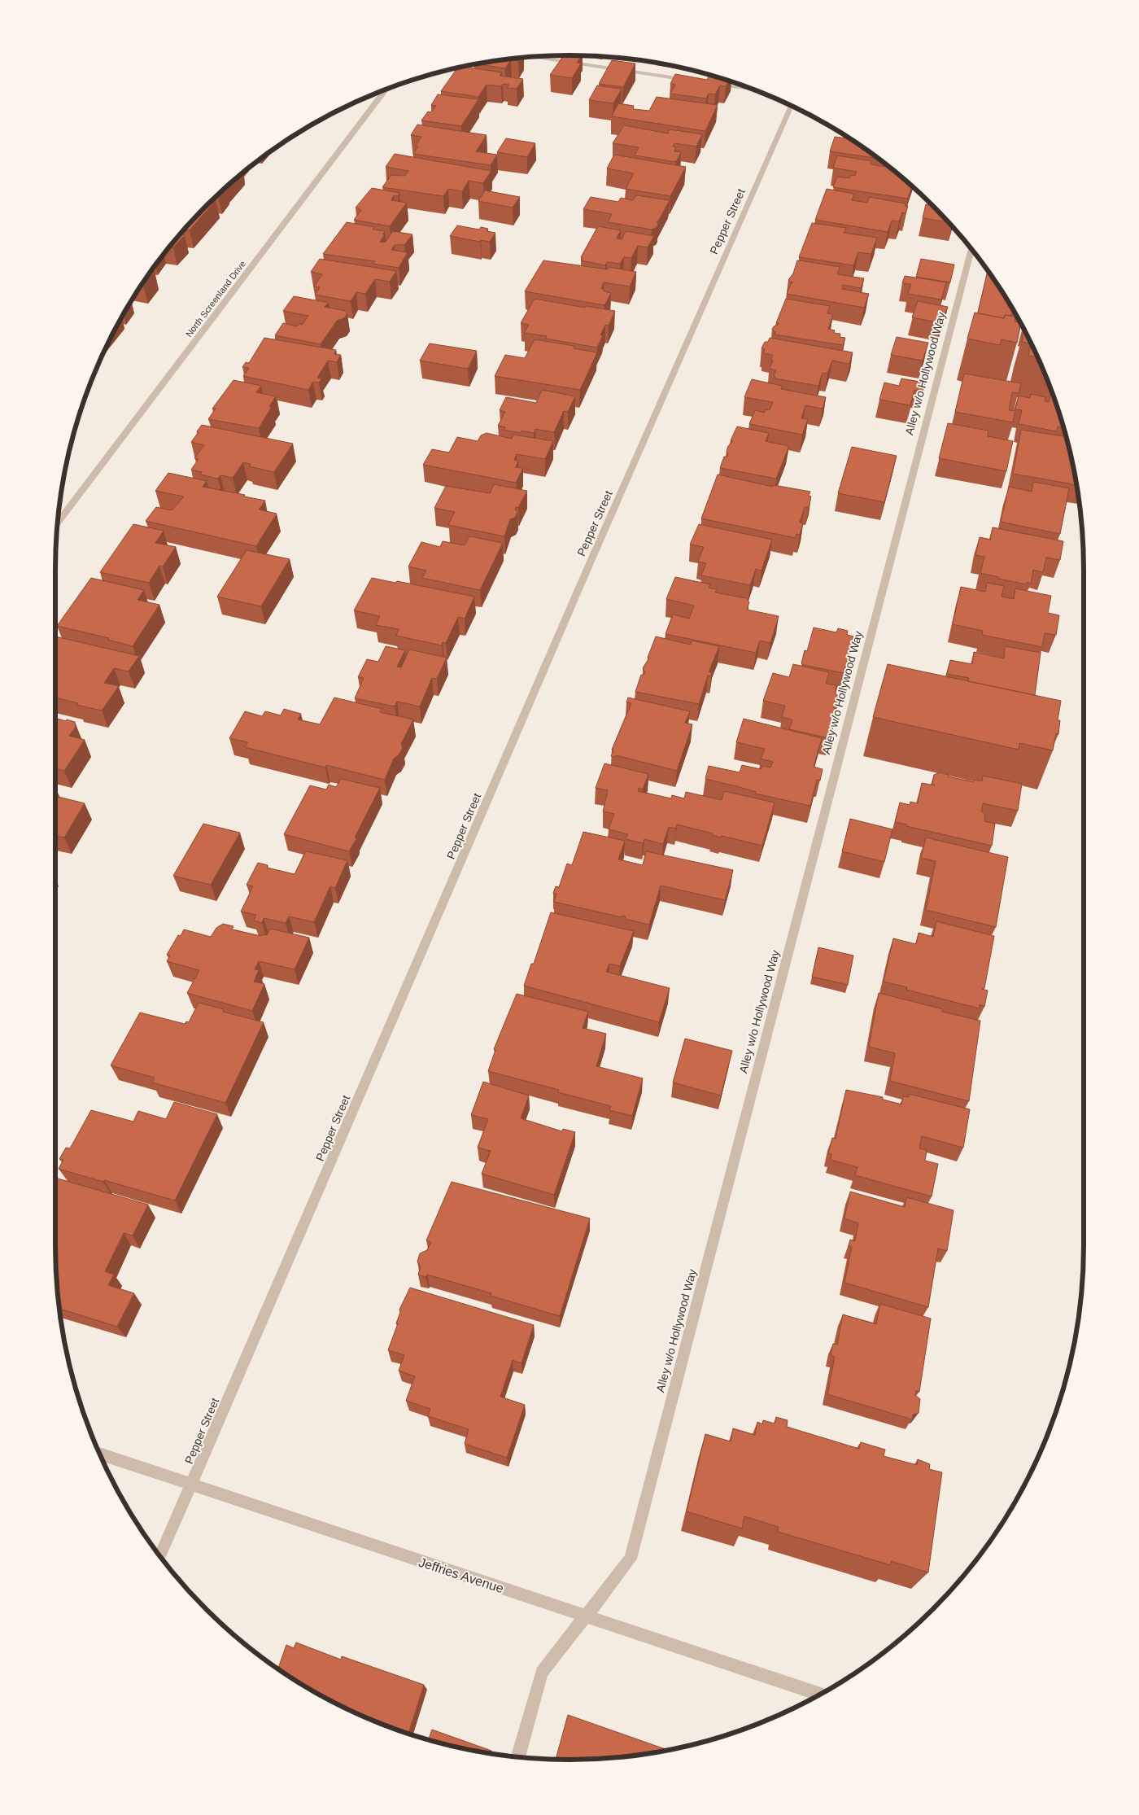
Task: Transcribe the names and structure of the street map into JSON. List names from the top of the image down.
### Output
{
  "streets": {
    "street": [
      "Pepper Street",
      "North Screenland Drive",
      "Alley w/o Hollywood Way",
      "Jeffries Avenue"
    ]
  },
  "crossings": [
    ["Pepper Street", "Jeffries Avenue"],
    ["Alley w/o Hollywood Way", "Jeffries Avenue"]
  ]
}
